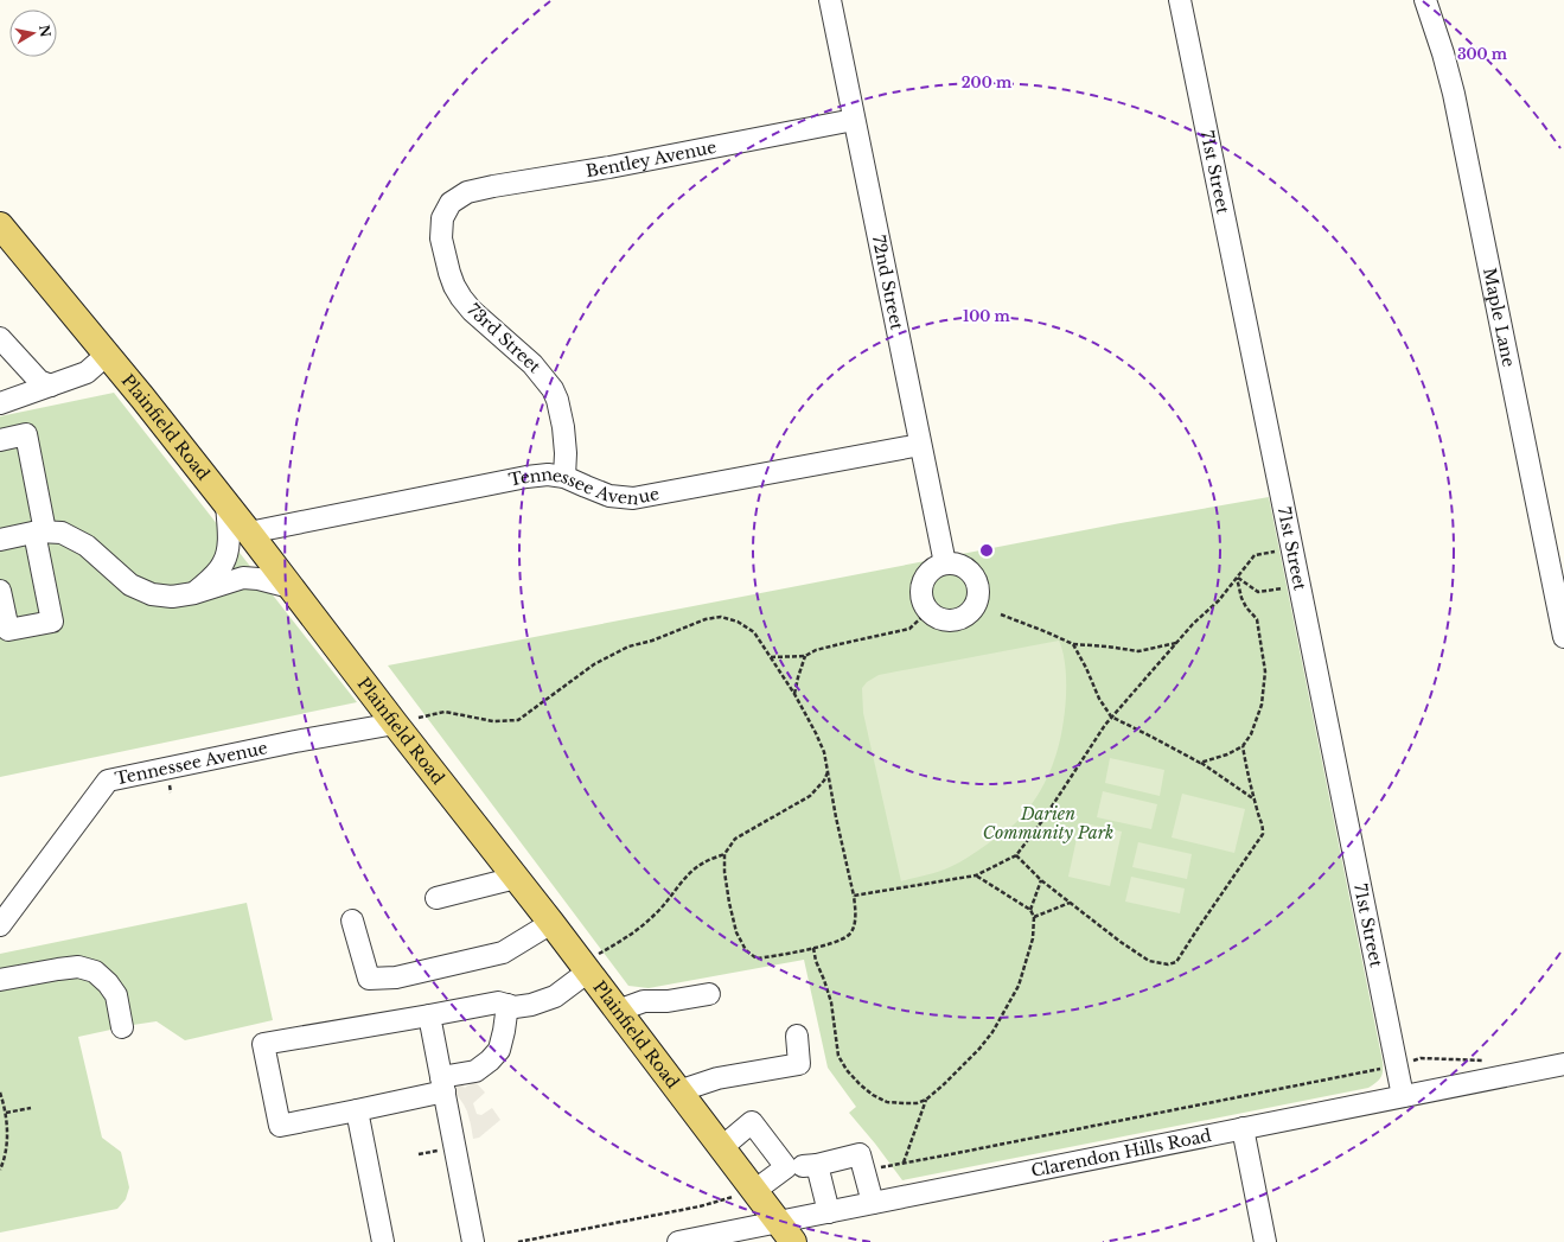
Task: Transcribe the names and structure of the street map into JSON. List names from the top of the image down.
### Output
{
  "streets": {
    "main road": ["Plainfield Road"],
    "street": [
      "Bentley Avenue",
      "71st Street",
      "72nd Street",
      "Maple Lane",
      "73rd Street",
      "Tennessee Avenue",
      "Clarendon Hills Road"
    ]
  },
  "crossings": [
    ["Bentley Avenue", "72nd Street"],
    ["Bentley Avenue", "73rd Street"],
    ["71st Street", "Clarendon Hills Road"],
    ["72nd Street", "Tennessee Avenue"],
    ["73rd Street", "Tennessee Avenue"],
    ["Plainfield Road", "Tennessee Avenue"],
    ["Plainfield Road", "Clarendon Hills Road"]
  ],
  "parks": ["Darien Community Park"],
  "north": "right",
  "rings": ["300 m", "200 m", "100 m"]
}
